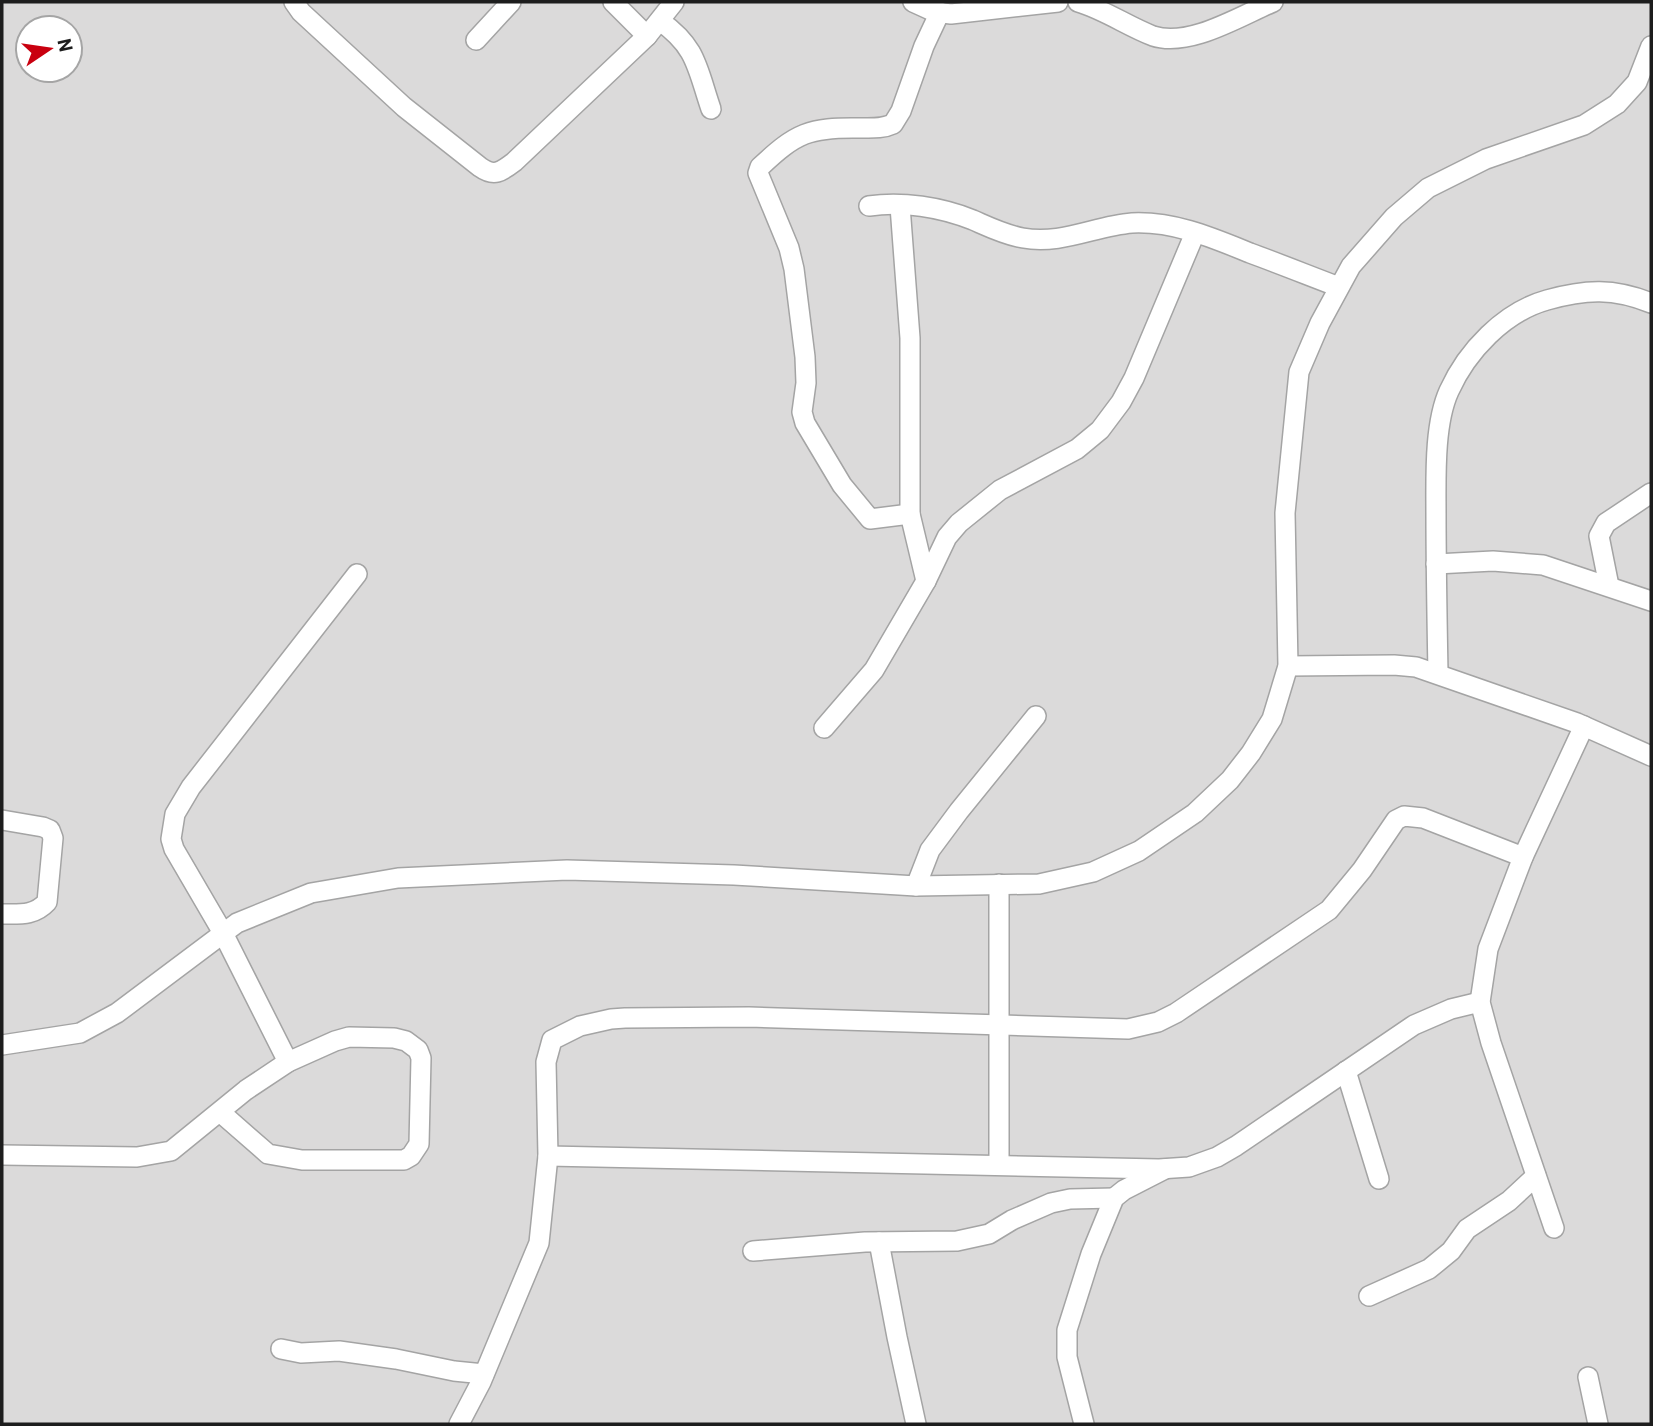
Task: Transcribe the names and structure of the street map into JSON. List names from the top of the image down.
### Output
{
  "north": "right"
}
